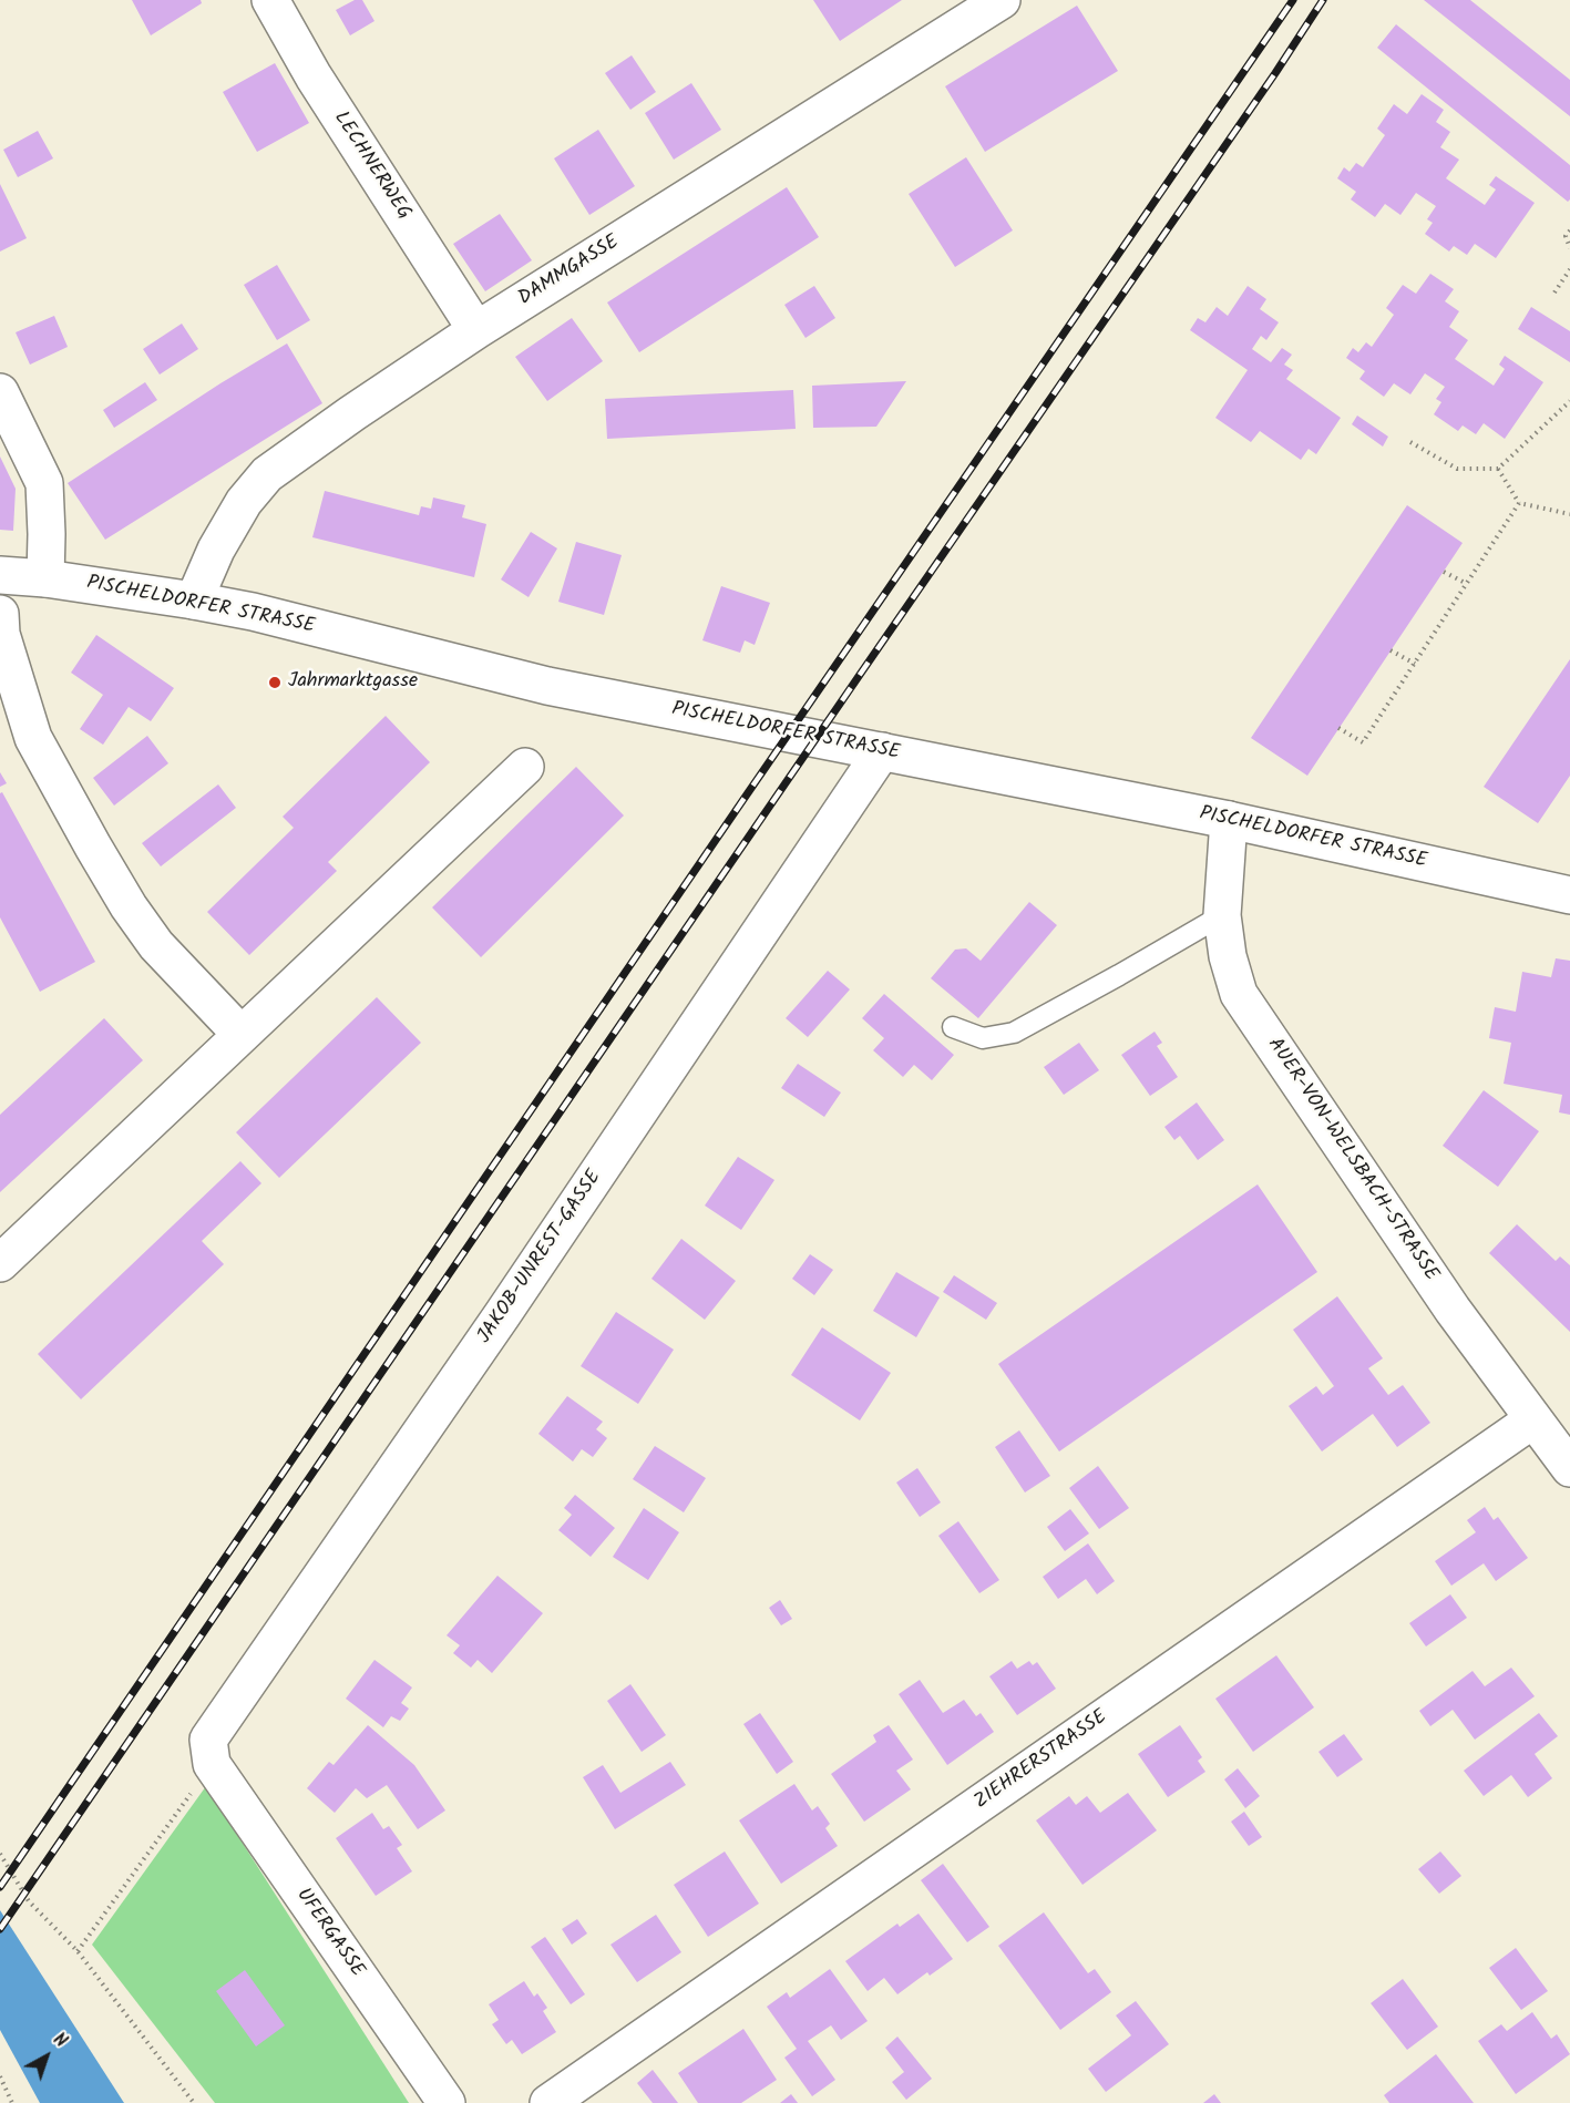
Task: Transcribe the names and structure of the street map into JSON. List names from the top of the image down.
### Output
{
  "streets": {
    "street": [
      "LECHNERWEG",
      "DAMMGASSE",
      "PISCHELDORFER STRASSE",
      "AUER-VON-WELSBACH-STRASSE",
      "JAKOB-UNREST-GASSE",
      "ZIEHRERSTRASSE",
      "UFERGASSE"
    ]
  },
  "crossings": [
    ["LECHNERWEG", "DAMMGASSE"],
    ["DAMMGASSE", "PISCHELDORFER STRASSE"],
    ["PISCHELDORFER STRASSE", "AUER-VON-WELSBACH-STRASSE"],
    ["PISCHELDORFER STRASSE", "JAKOB-UNREST-GASSE"],
    ["AUER-VON-WELSBACH-STRASSE", "ZIEHRERSTRASSE"],
    ["JAKOB-UNREST-GASSE", "UFERGASSE"]
  ],
  "places": ["Jahrmarktgasse"],
  "north": "top right"
}
